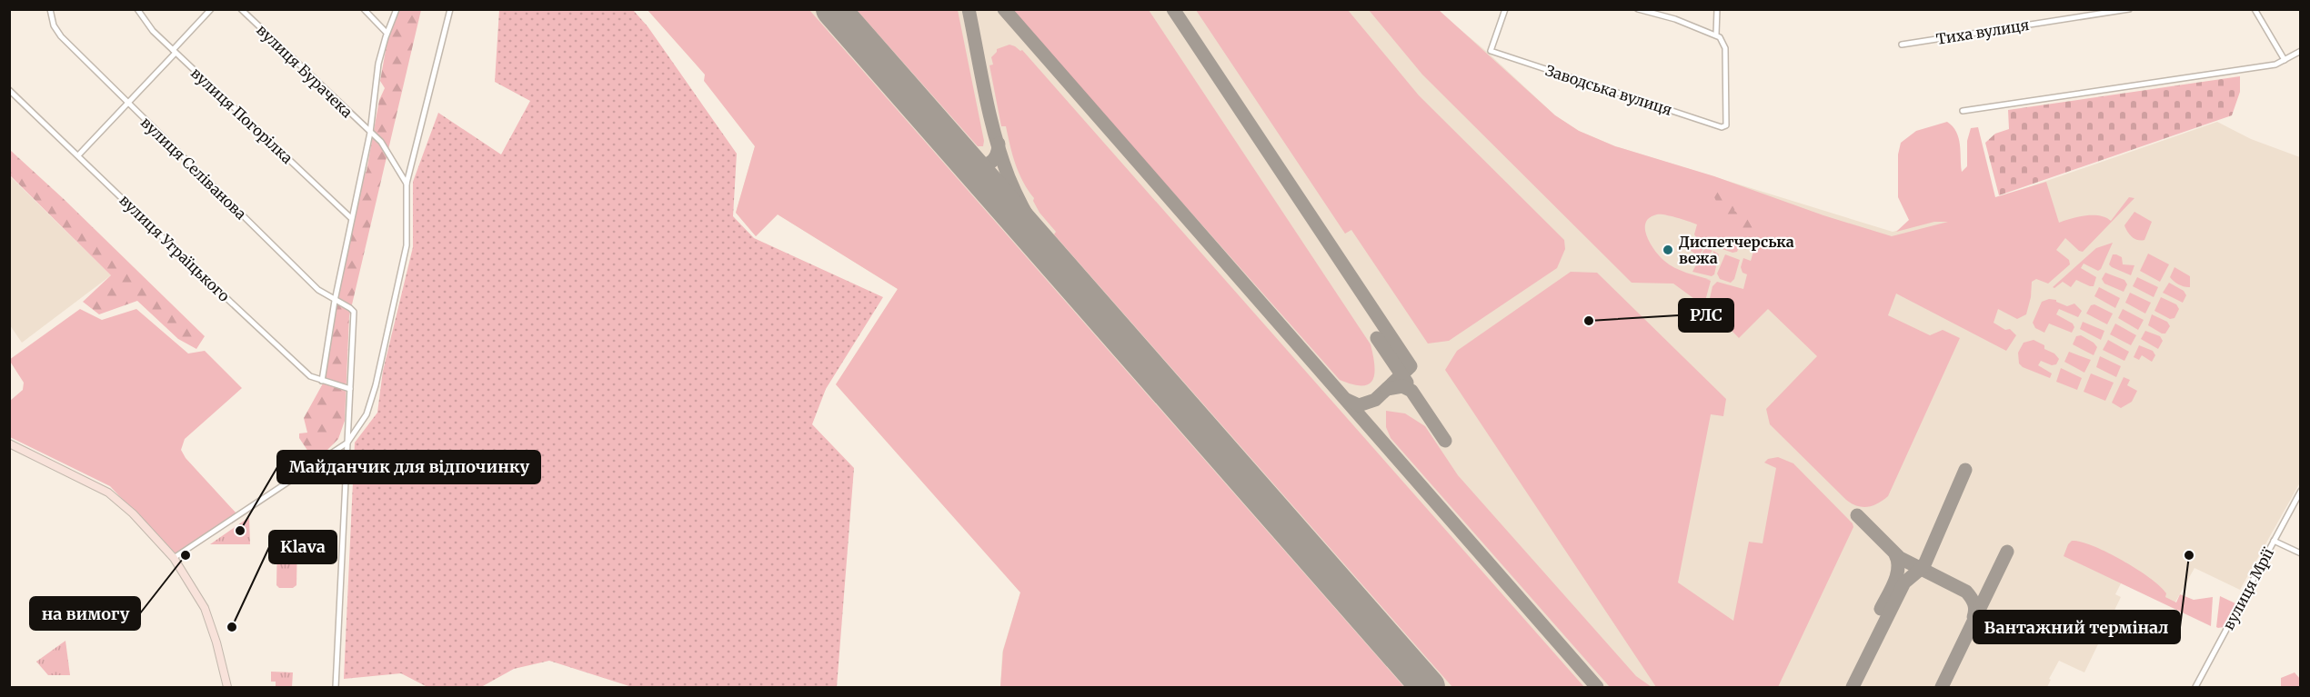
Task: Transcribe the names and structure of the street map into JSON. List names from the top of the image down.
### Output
{
  "streets": {
    "street": [
      "Тиха вулиця",
      "вулиця Бурачека",
      "Заводська вулиця",
      "вулиця Погорілка",
      "вулиця Селіванова",
      "вулиця Уграїцького",
      "вулиця Мрії"
    ]
  },
  "crossings": [
    ["вулиця Селіванова", "вулиця Уграїцького"]
  ],
  "places": [
    "Диспетчерська вежа",
    "РЛС",
    "Майданчик для відпочинку",
    "на вимогу",
    "Вантажний термінал",
    "Klava"
  ]
}
